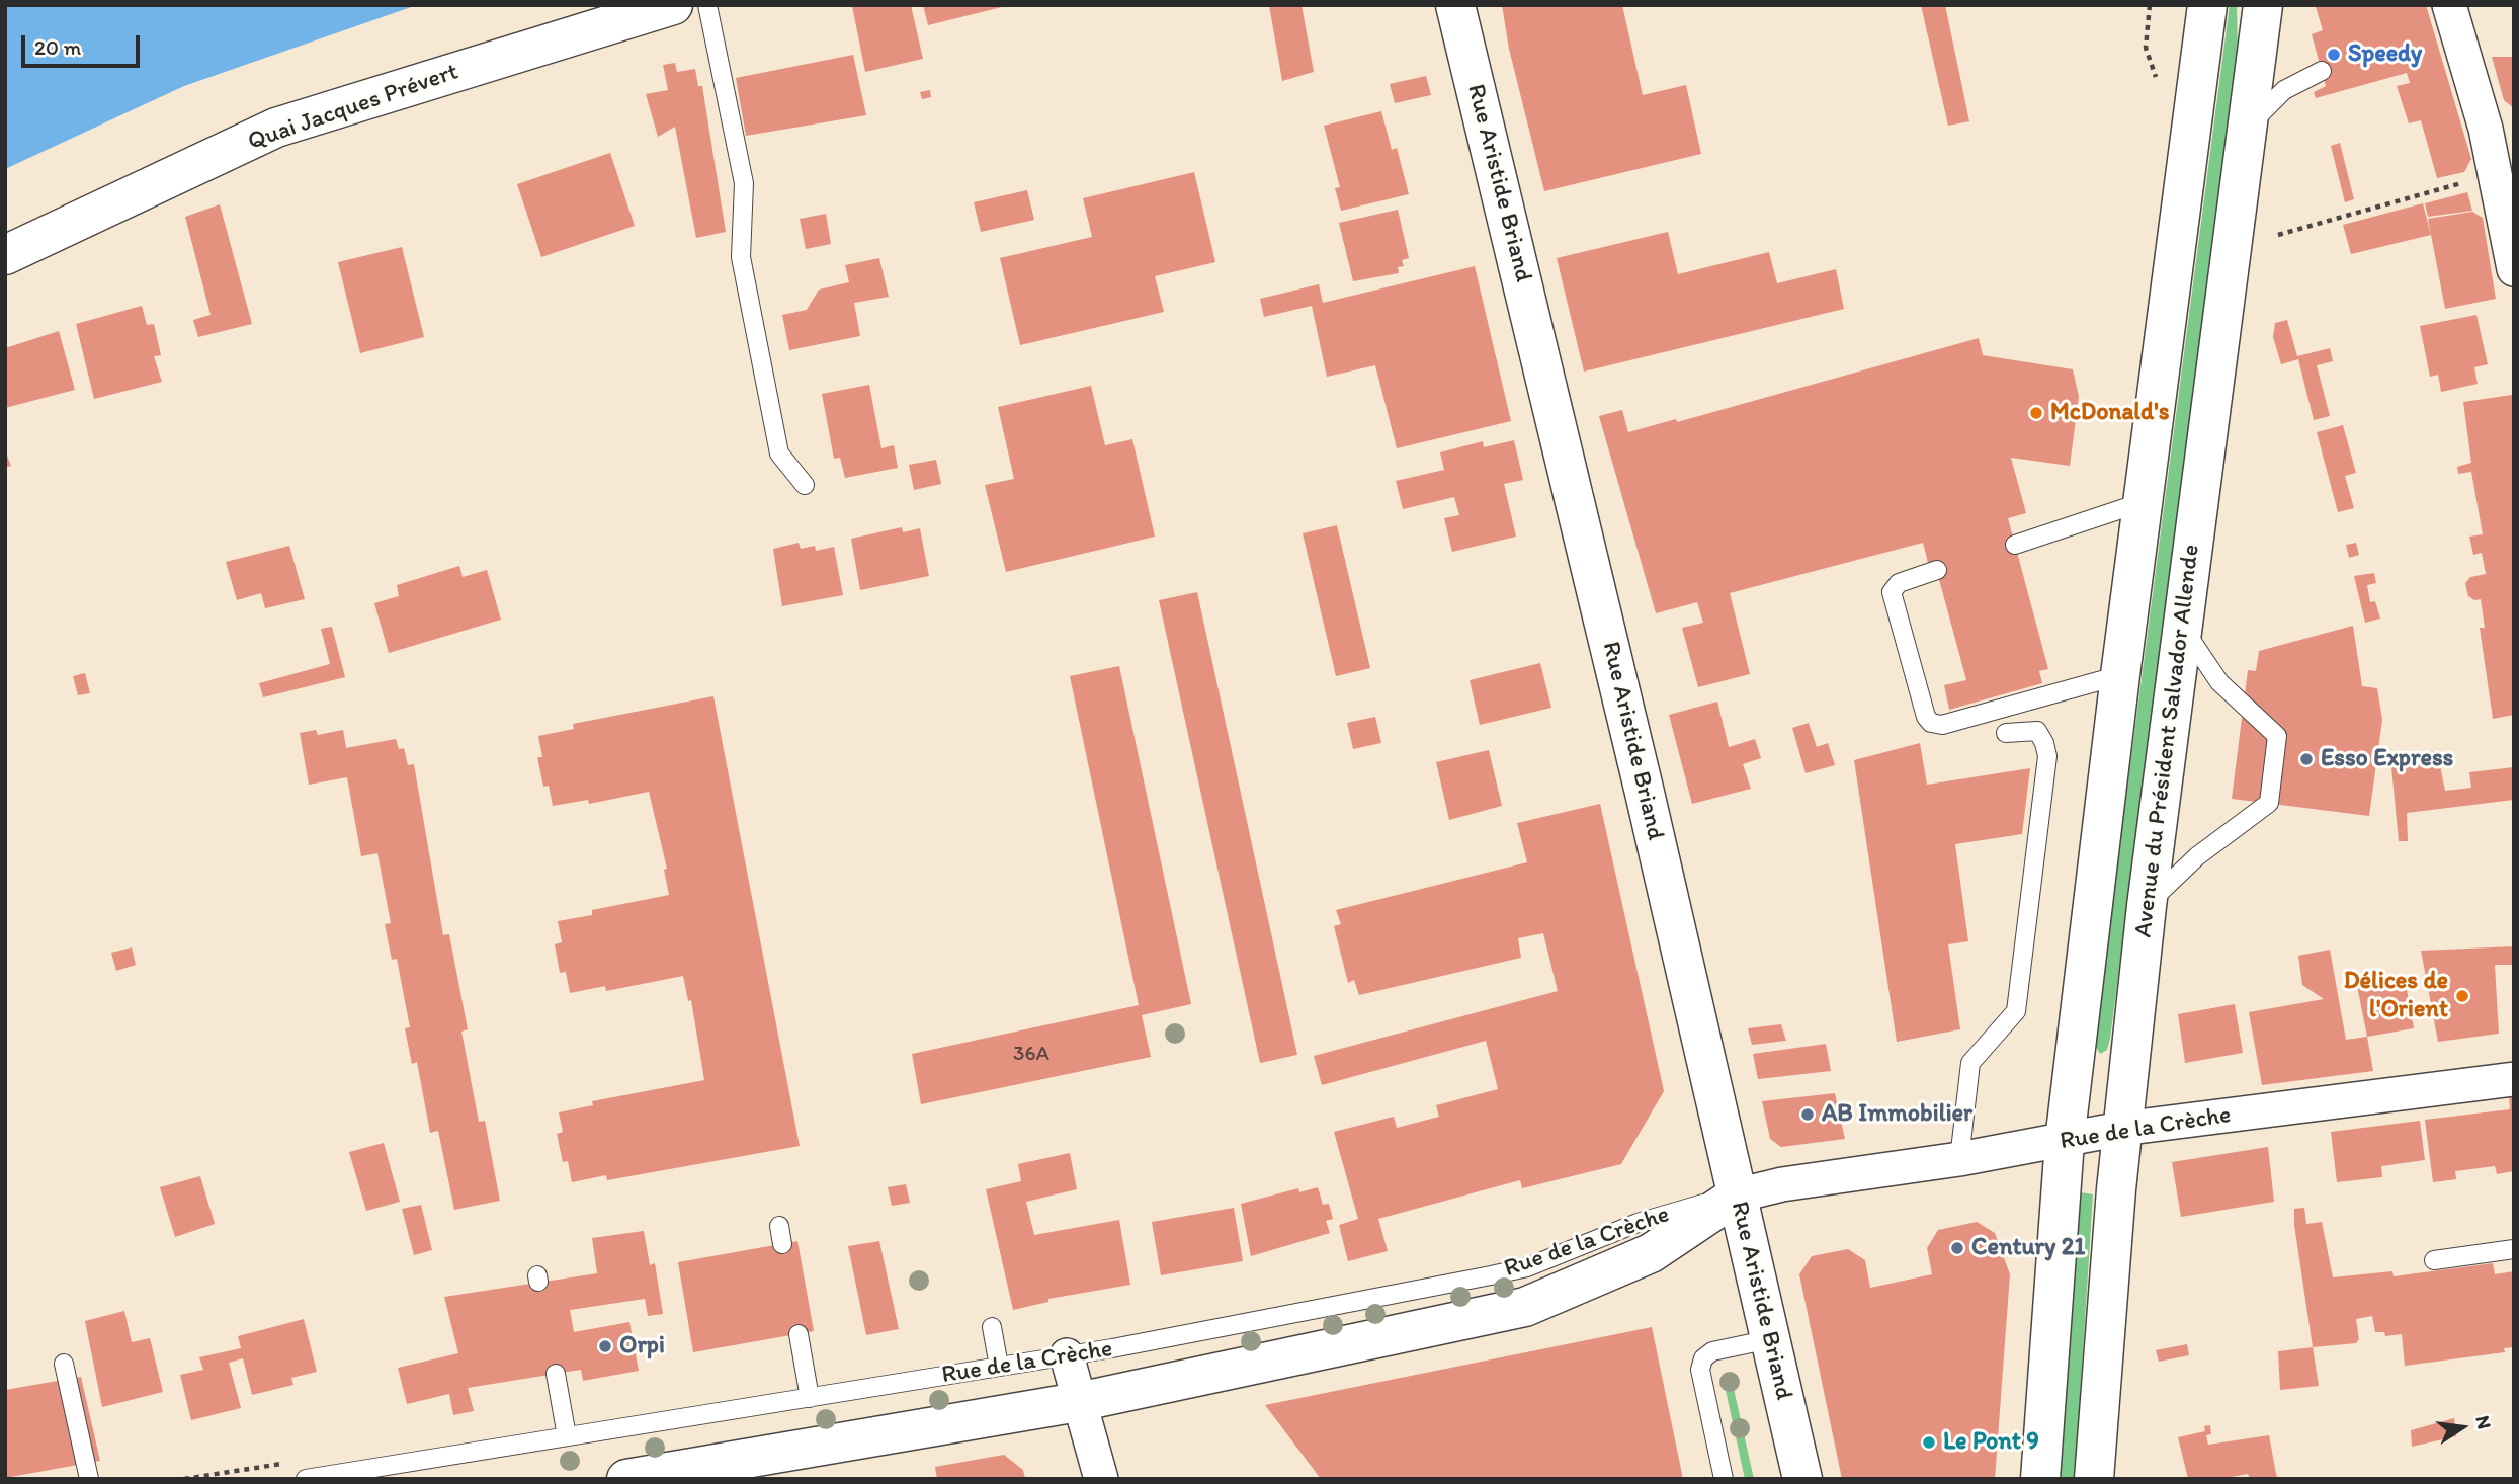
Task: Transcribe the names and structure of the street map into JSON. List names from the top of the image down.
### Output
{
  "streets": {
    "main road": [
      "Quai Jacques Prévert",
      "Rue Aristide Briand",
      "Avenue du Président Salvador Allende",
      "Rue de la Crèche"
    ]
  },
  "crossings": [
    ["Rue Aristide Briand", "Rue de la Crèche"],
    ["Avenue du Président Salvador Allende", "Rue de la Crèche"]
  ],
  "places": [
    "Speedy",
    "McDonald's",
    "Esso Express",
    "Délices de l'Orient",
    "AB Immobilier",
    "Century 21",
    "Orpi",
    "Le Pont 9"
  ],
  "house_numbers": ["36A"],
  "scale_bar": "20 m",
  "north": "right"
}
